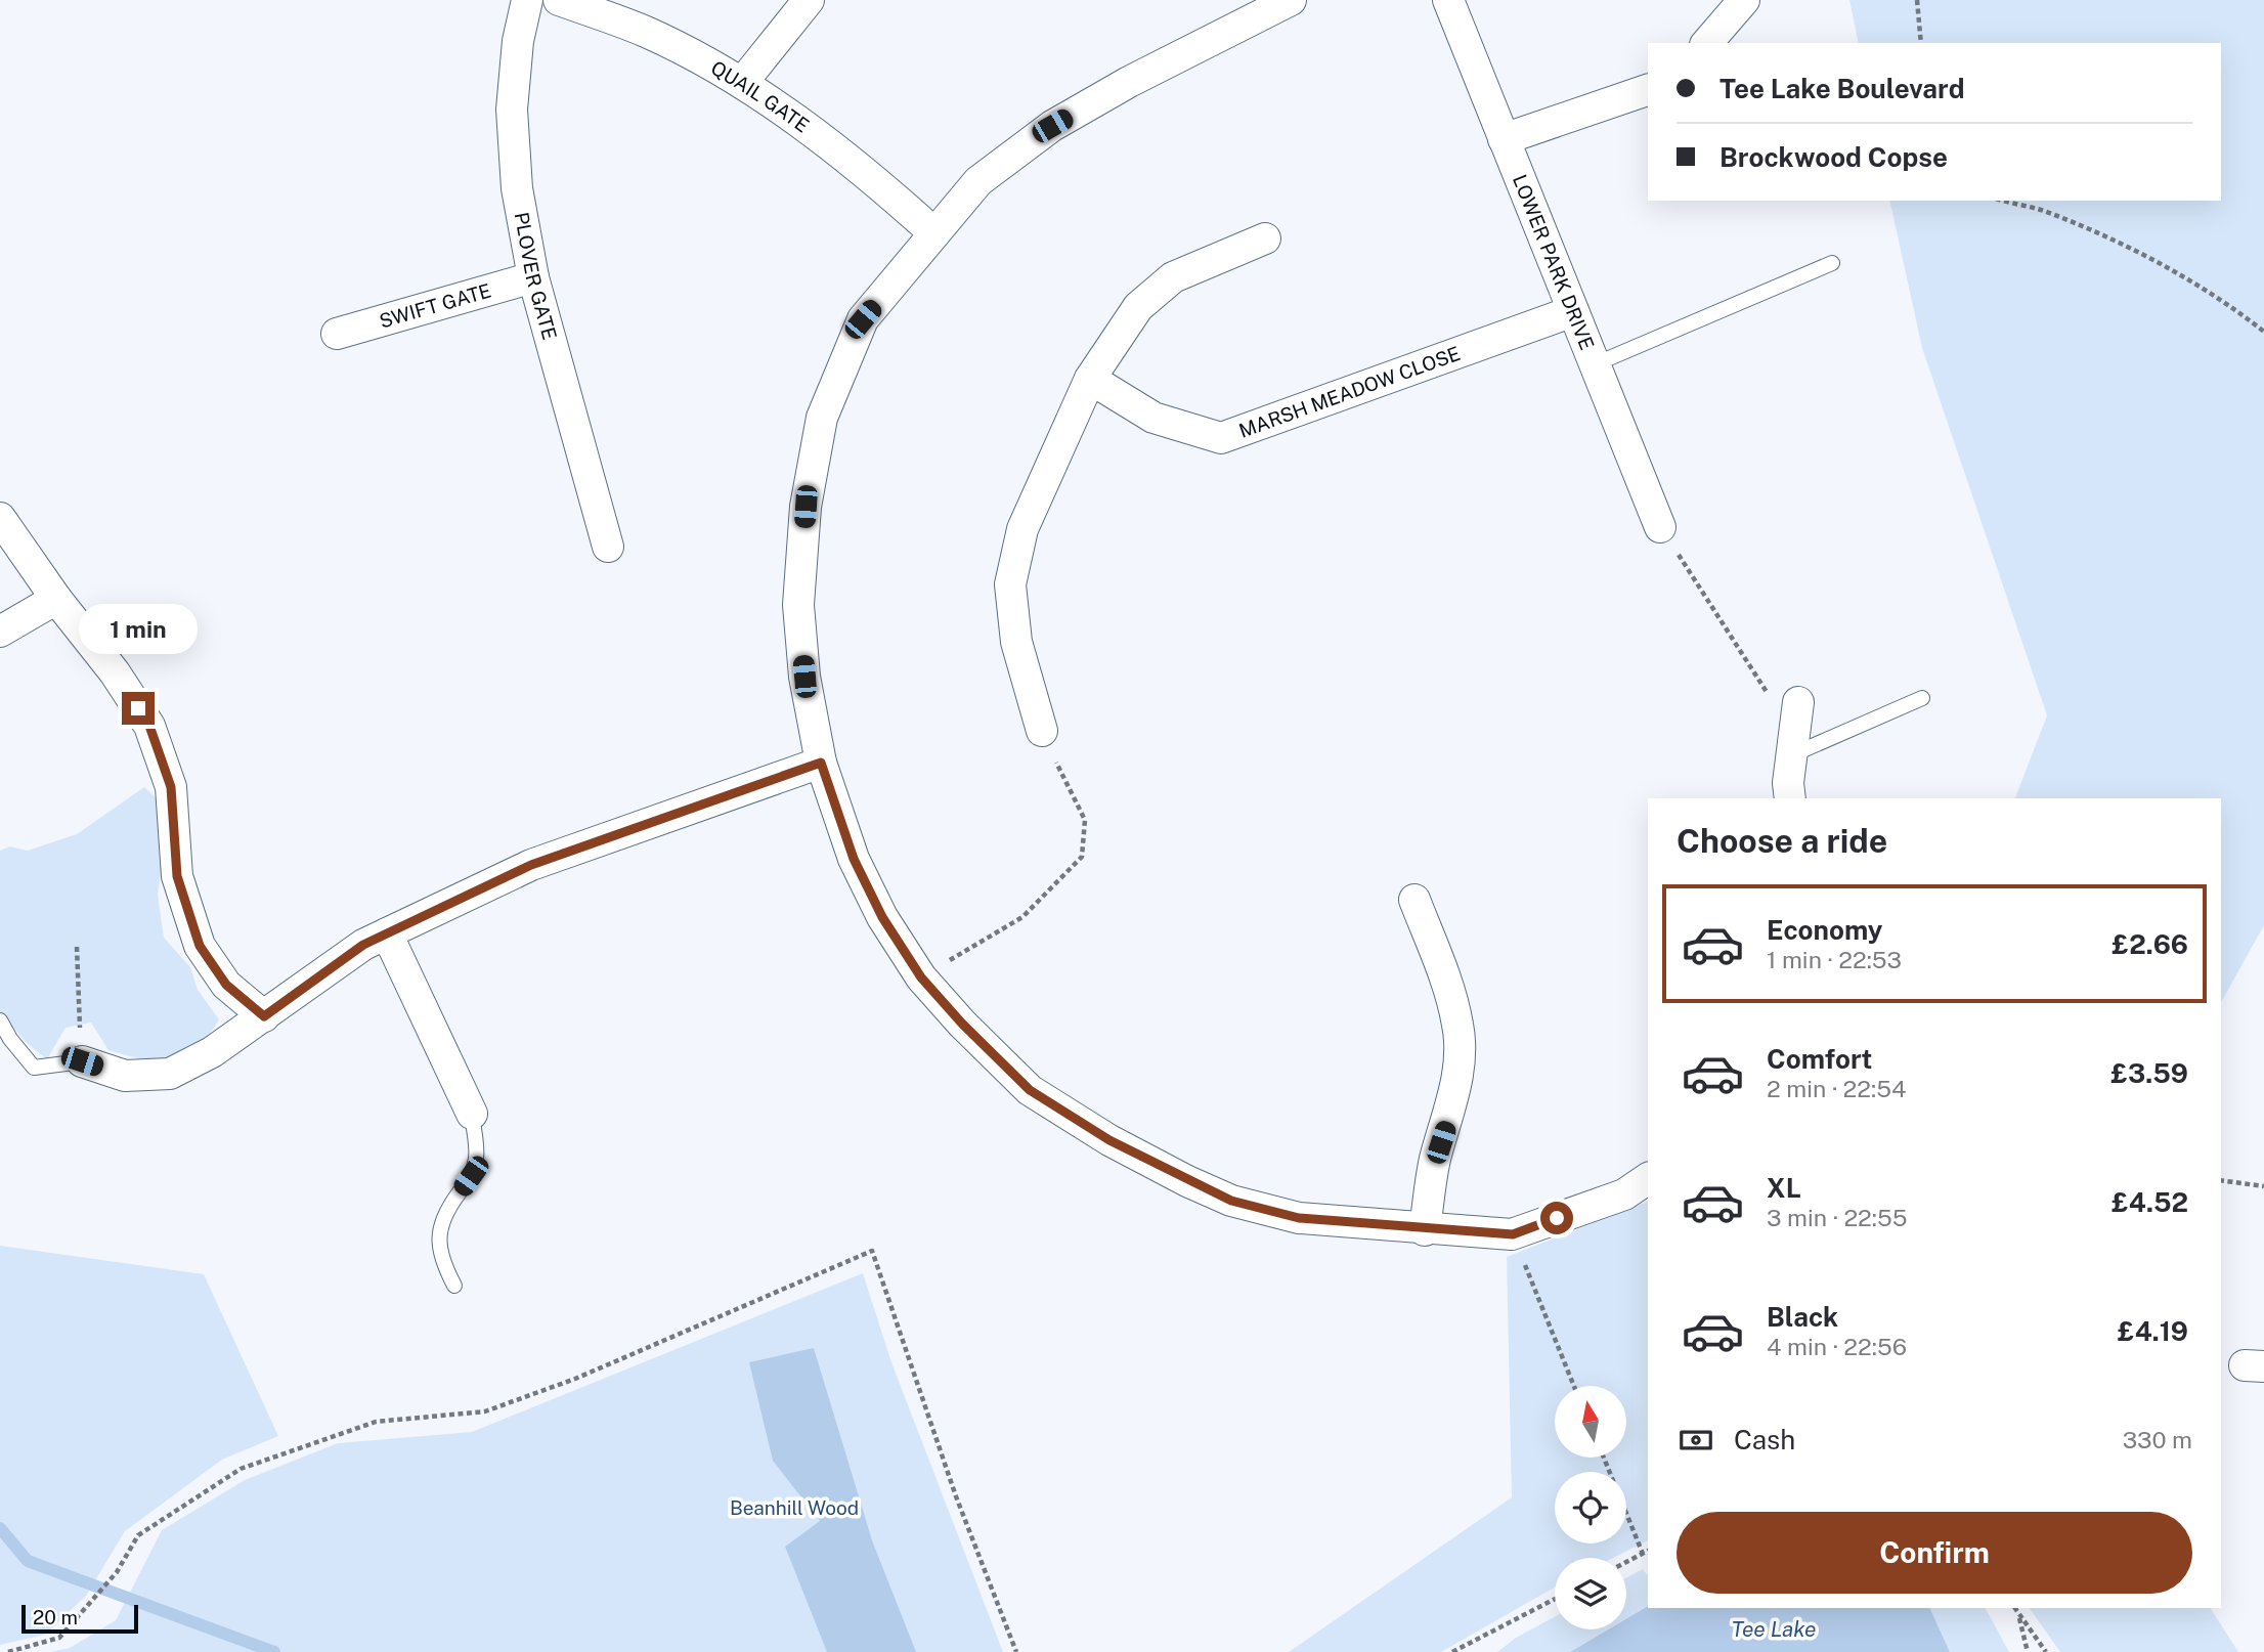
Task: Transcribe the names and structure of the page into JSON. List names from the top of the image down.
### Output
{
  "streets": {
    "street": [
      "QUAIL GATE",
      "LOWER PARK DRIVE",
      "PLOVER GATE",
      "SWIFT GATE",
      "MARSH MEADOW CLOSE"
    ]
  },
  "crossings": [
    ["LOWER PARK DRIVE", "MARSH MEADOW CLOSE"],
    ["PLOVER GATE", "SWIFT GATE"]
  ],
  "water": ["Tee Lake"],
  "parks": ["Beanhill Wood"],
  "scale_bar": "20 m",
  "north": "top",
  "page": {
    "banner": ["Tee Lake Boulevard", "Brockwood Copse"],
    "bubble": "1 min",
    "heading": "Choose a ride",
    "list": [
      {
        "name": "Economy",
        "note": "1 min · 22:53",
        "value": "£2.66"
      },
      {
        "name": "Comfort",
        "note": "2 min · 22:54",
        "value": "£3.59"
      },
      {
        "name": "XL",
        "note": "3 min · 22:55",
        "value": "£4.52"
      },
      {
        "name": "Black",
        "note": "4 min · 22:56",
        "value": "£4.19"
      }
    ],
    "pay": ["Cash", "330 m"],
    "buttons": "Confirm",
    "scale": "20 m"
  }
}
